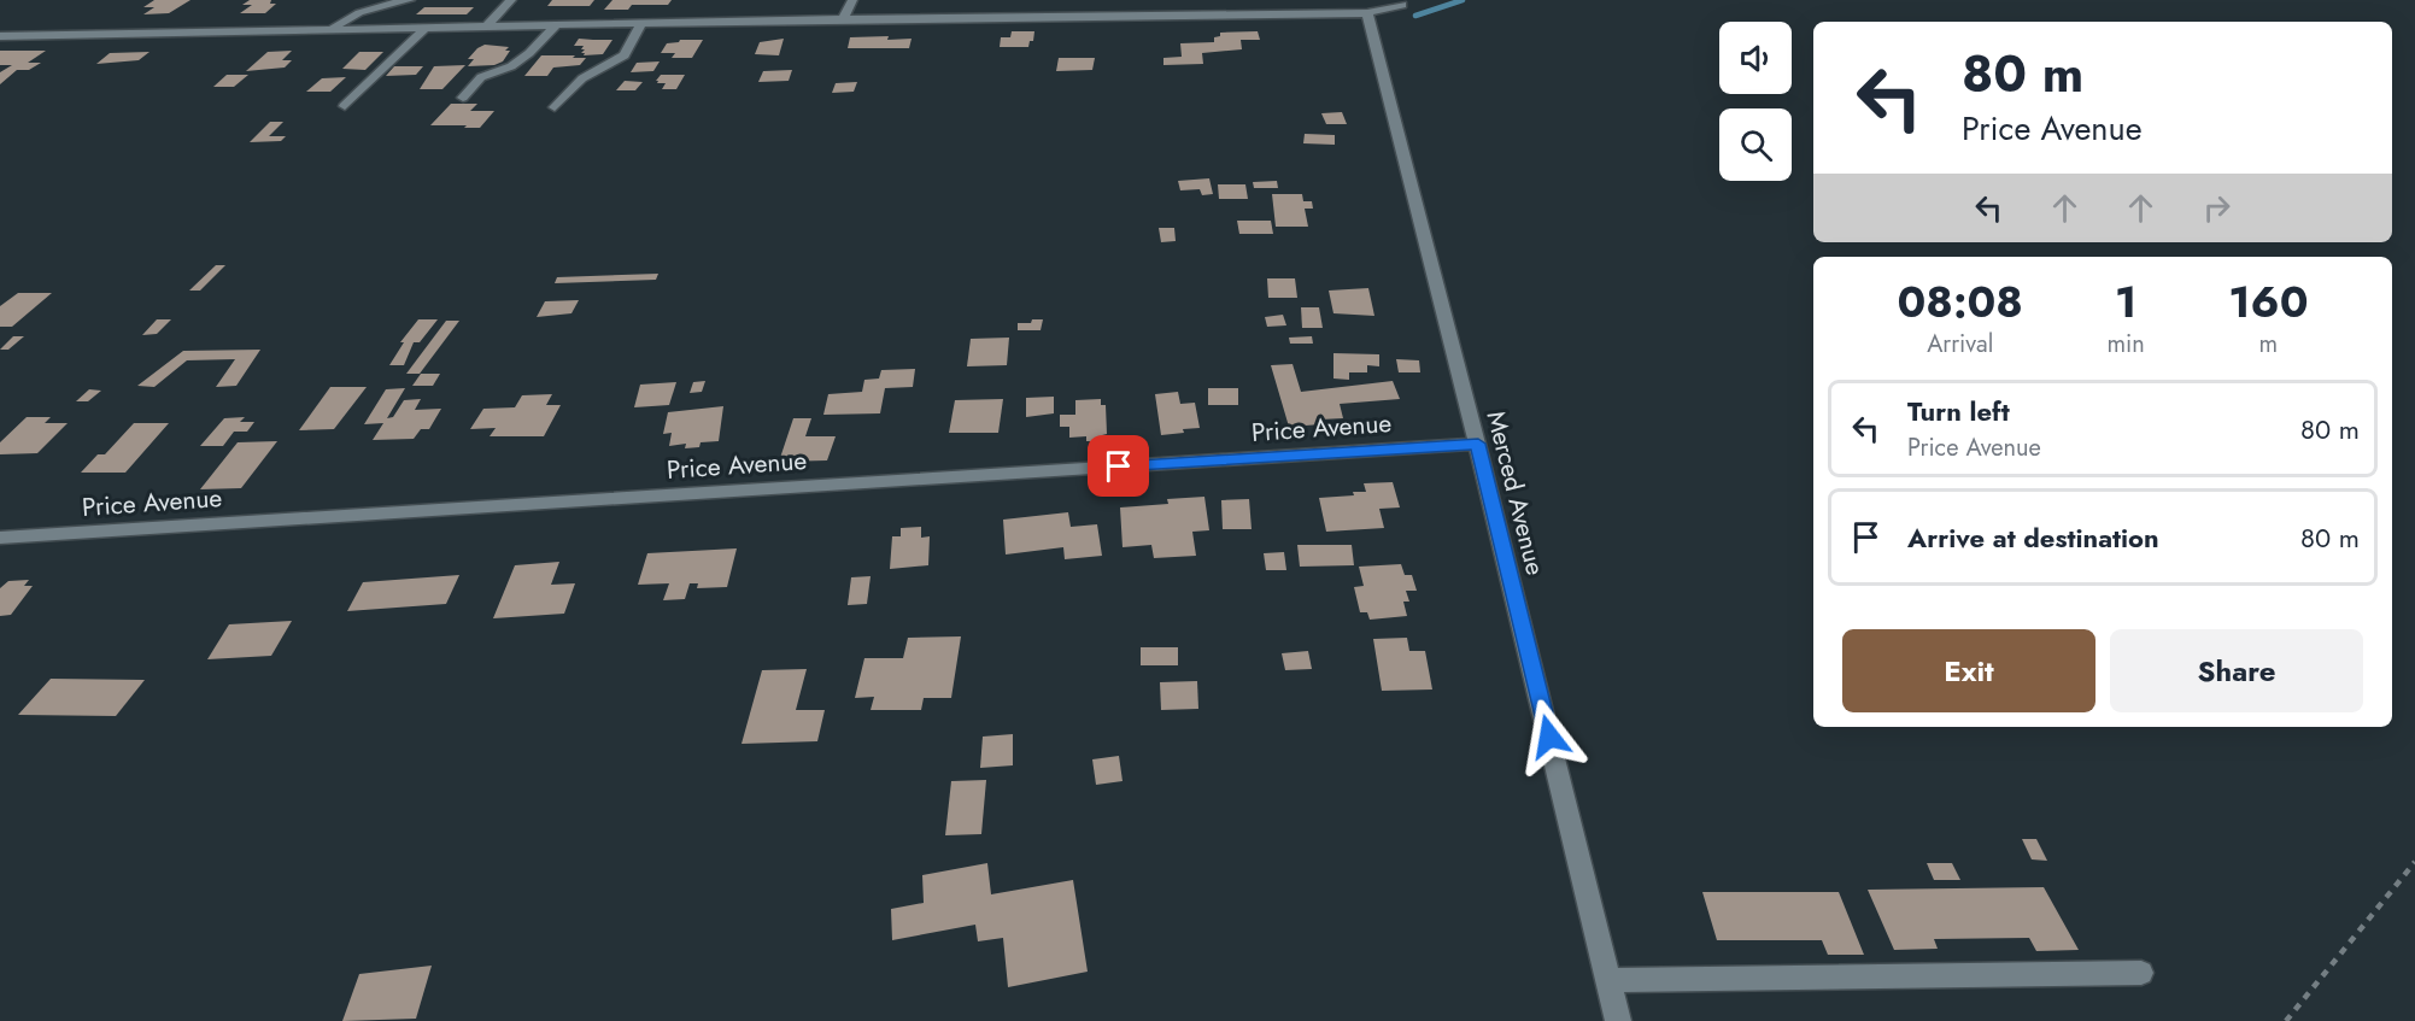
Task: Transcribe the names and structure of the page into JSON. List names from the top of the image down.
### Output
{
  "streets": {
    "street": ["Price Avenue", "Merced Avenue"]
  },
  "crossings": [
    ["Price Avenue", "Merced Avenue"]
  ],
  "page": {
    "turn": ["80 m", "Price Avenue"],
    "eta": [
      "08:08",
      "Arrival",
      "1",
      "min",
      "160",
      "m"
    ],
    "list": [
      {
        "name": "Turn left",
        "note": "Price Avenue",
        "value": "80 m"
      },
      {
        "name": "Arrive at destination",
        "value": "80 m"
      }
    ],
    "buttons": ["Exit", "Share"]
  }
}
